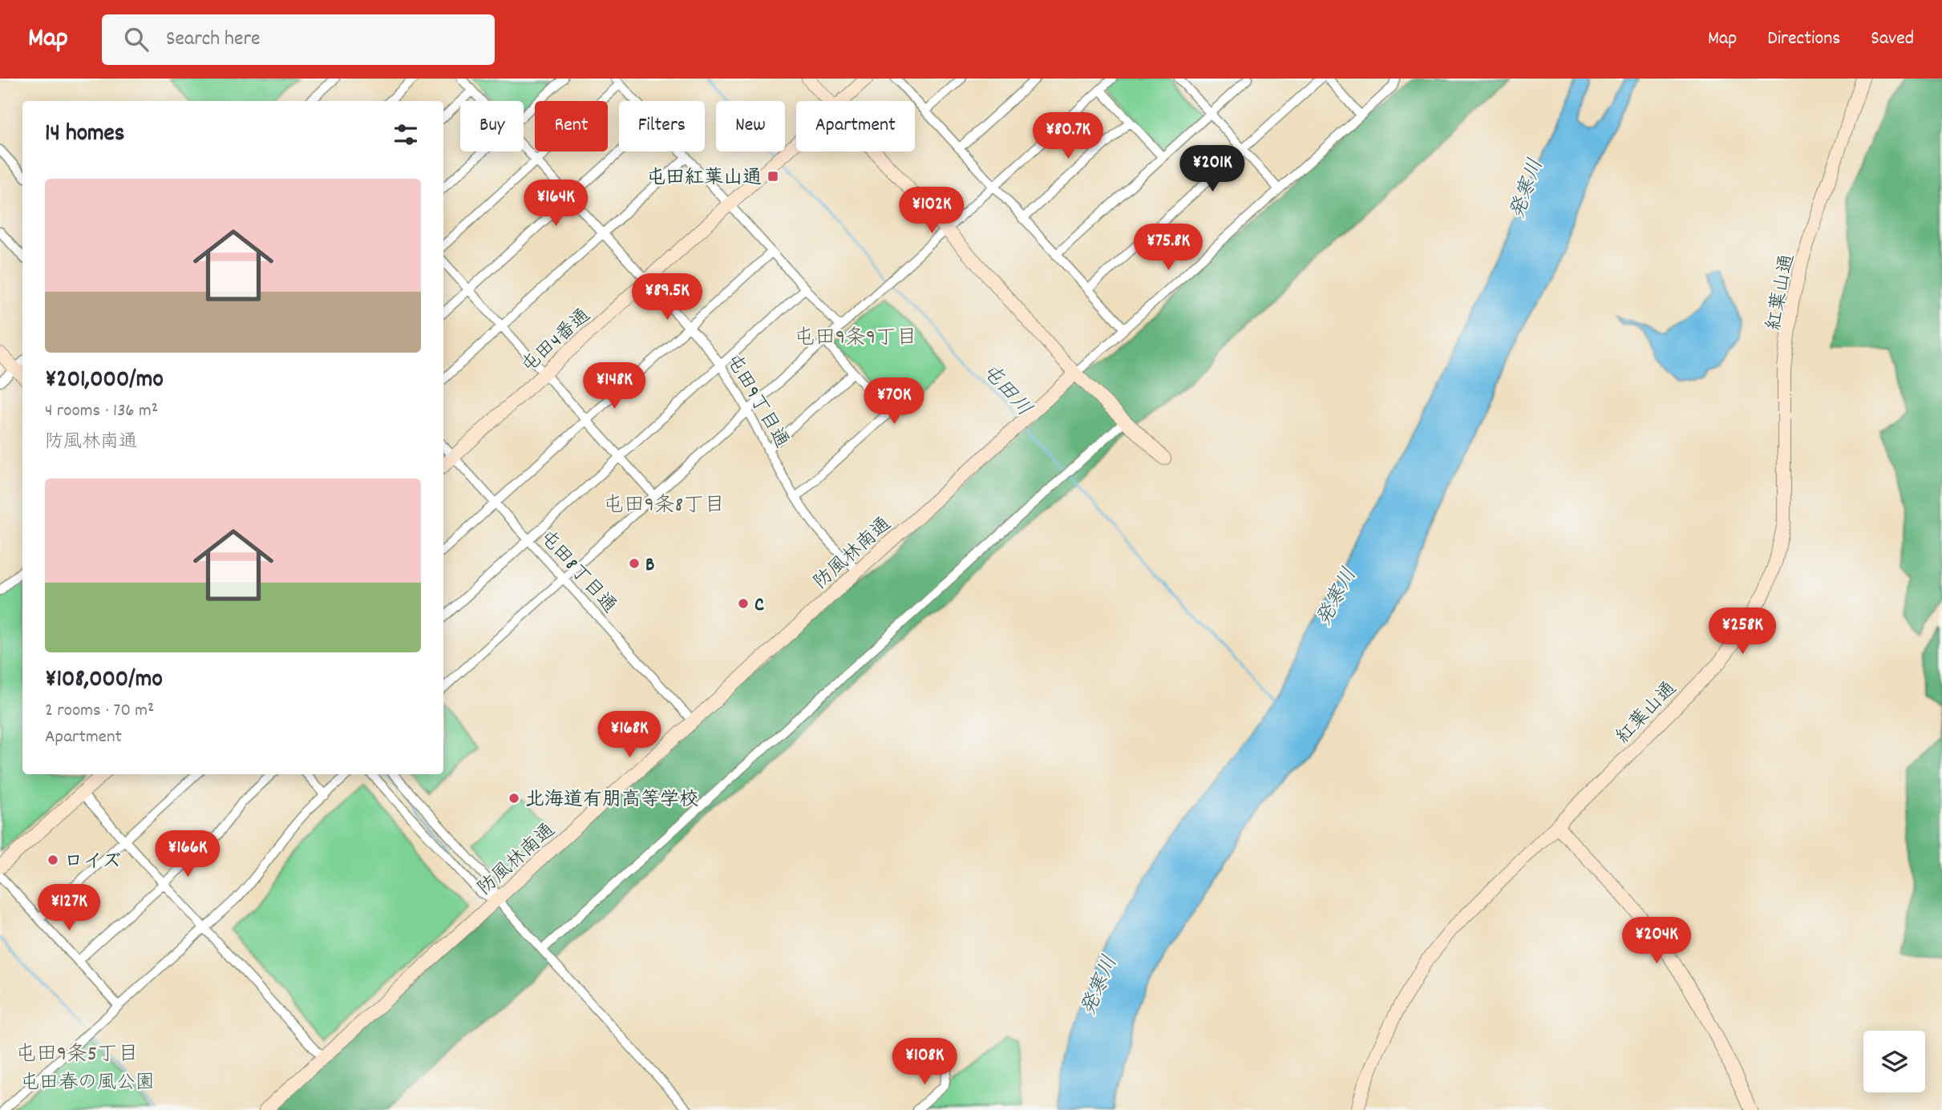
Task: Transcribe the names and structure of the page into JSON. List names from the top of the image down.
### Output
{
  "streets": {
    "street": [
      "紅葉山通",
      "屯田4番通",
      "屯田9丁目通",
      "防風林南通",
      "屯田8丁目通"
    ]
  },
  "crossings": [
    ["屯田4番通", "屯田9丁目通"],
    ["屯田4番通", "屯田8丁目通"],
    ["屯田9丁目通", "防風林南通"],
    ["防風林南通", "屯田8丁目通"]
  ],
  "districts": ["屯田9条9丁目", "屯田9条8丁目", "屯田9条5丁目"],
  "water": ["発寒川", "屯田川"],
  "parks": ["屯田春の風公園"],
  "places": {
    "transit": ["屯田紅葉山通"],
    "other": [
      "B",
      "C",
      "北海道有朋高等学校",
      "ロイズ"
    ]
  },
  "page": {
    "header": "Map",
    "search": "Search here",
    "nav": ["Map", "Directions", "Saved"],
    "chip": [
      "Buy",
      "Rent",
      "Filters",
      "New",
      "Apartment"
    ],
    "heading": "14 homes",
    "price": [
      "¥80.7K",
      "¥201K",
      "¥164K",
      "¥102K",
      "¥75.8K",
      "¥89.5K",
      "¥148K",
      "¥70K",
      "¥258K",
      "¥168K",
      "¥166K",
      "¥127K",
      "¥204K",
      "¥108K"
    ],
    "list": [
      {
        "name": "¥201,000/mo",
        "note": "4 rooms · 136 m² · 防風林南通"
      },
      {
        "name": "¥108,000/mo",
        "note": "2 rooms · 70 m² · Apartment"
      }
    ]
  }
}
